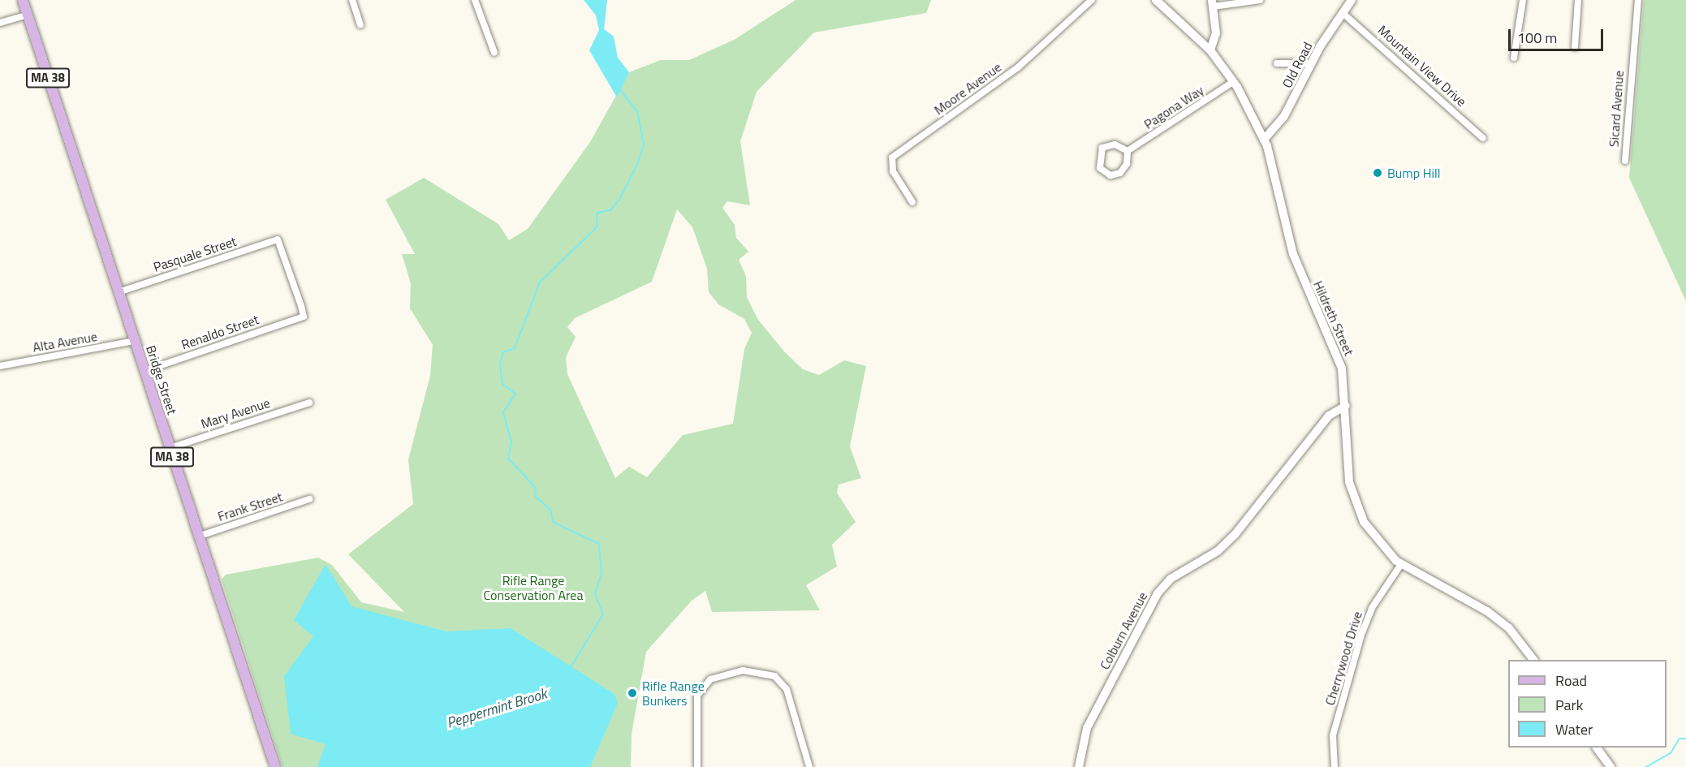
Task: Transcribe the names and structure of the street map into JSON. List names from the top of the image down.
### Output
{
  "streets": {
    "main road": ["MA 38", "Bridge Street"],
    "street": [
      "Old Road",
      "Mountain View Drive",
      "Moore Avenue",
      "Pagona Way",
      "Sicard Avenue",
      "Pasquale Street",
      "Hildreth Street",
      "Renaldo Street",
      "Alta Avenue",
      "Mary Avenue",
      "Frank Street",
      "Colburn Avenue",
      "Cherrywood Drive"
    ]
  },
  "crossings": [
    ["Old Road", "Mountain View Drive"],
    ["Old Road", "Hildreth Street"],
    ["Pagona Way", "Hildreth Street"],
    ["Pasquale Street", "Renaldo Street"],
    ["Pasquale Street", "Bridge Street"],
    ["Hildreth Street", "Colburn Avenue"],
    ["Hildreth Street", "Cherrywood Drive"],
    ["Renaldo Street", "Bridge Street"],
    ["Alta Avenue", "Bridge Street"],
    ["Bridge Street", "Mary Avenue"],
    ["Bridge Street", "Frank Street"]
  ],
  "water": ["Peppermint Brook"],
  "parks": ["Rifle Range Conservation Area"],
  "places": ["Bump Hill", "Rifle Range Bunkers"],
  "legend": ["Road", "Park", "Water"],
  "scale_bar": "100 m"
}
